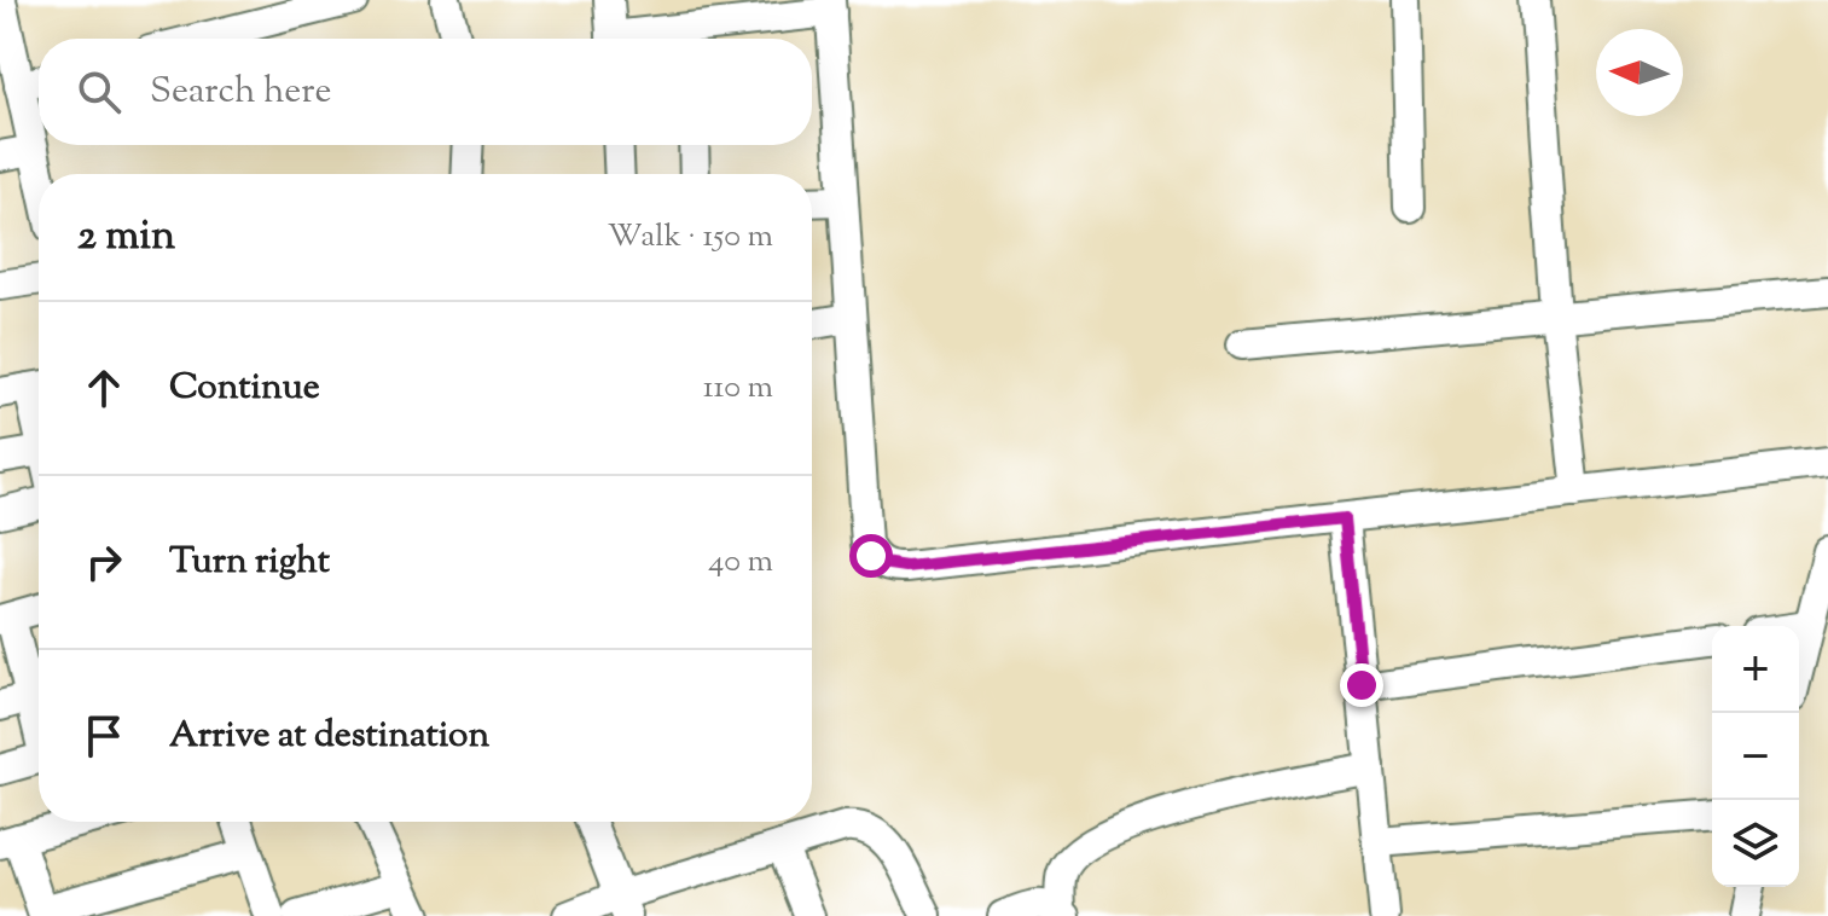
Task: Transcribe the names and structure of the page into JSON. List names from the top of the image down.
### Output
{
  "north": "left",
  "page": {
    "search": "Search here",
    "heading": ["2 min", "Walk · 150 m"],
    "list": [
      ["Continue", "110 m"],
      ["Turn right", "40 m"],
      "Arrive at destination"
    ],
    "map_buttons": ["+", "−"]
  }
}
